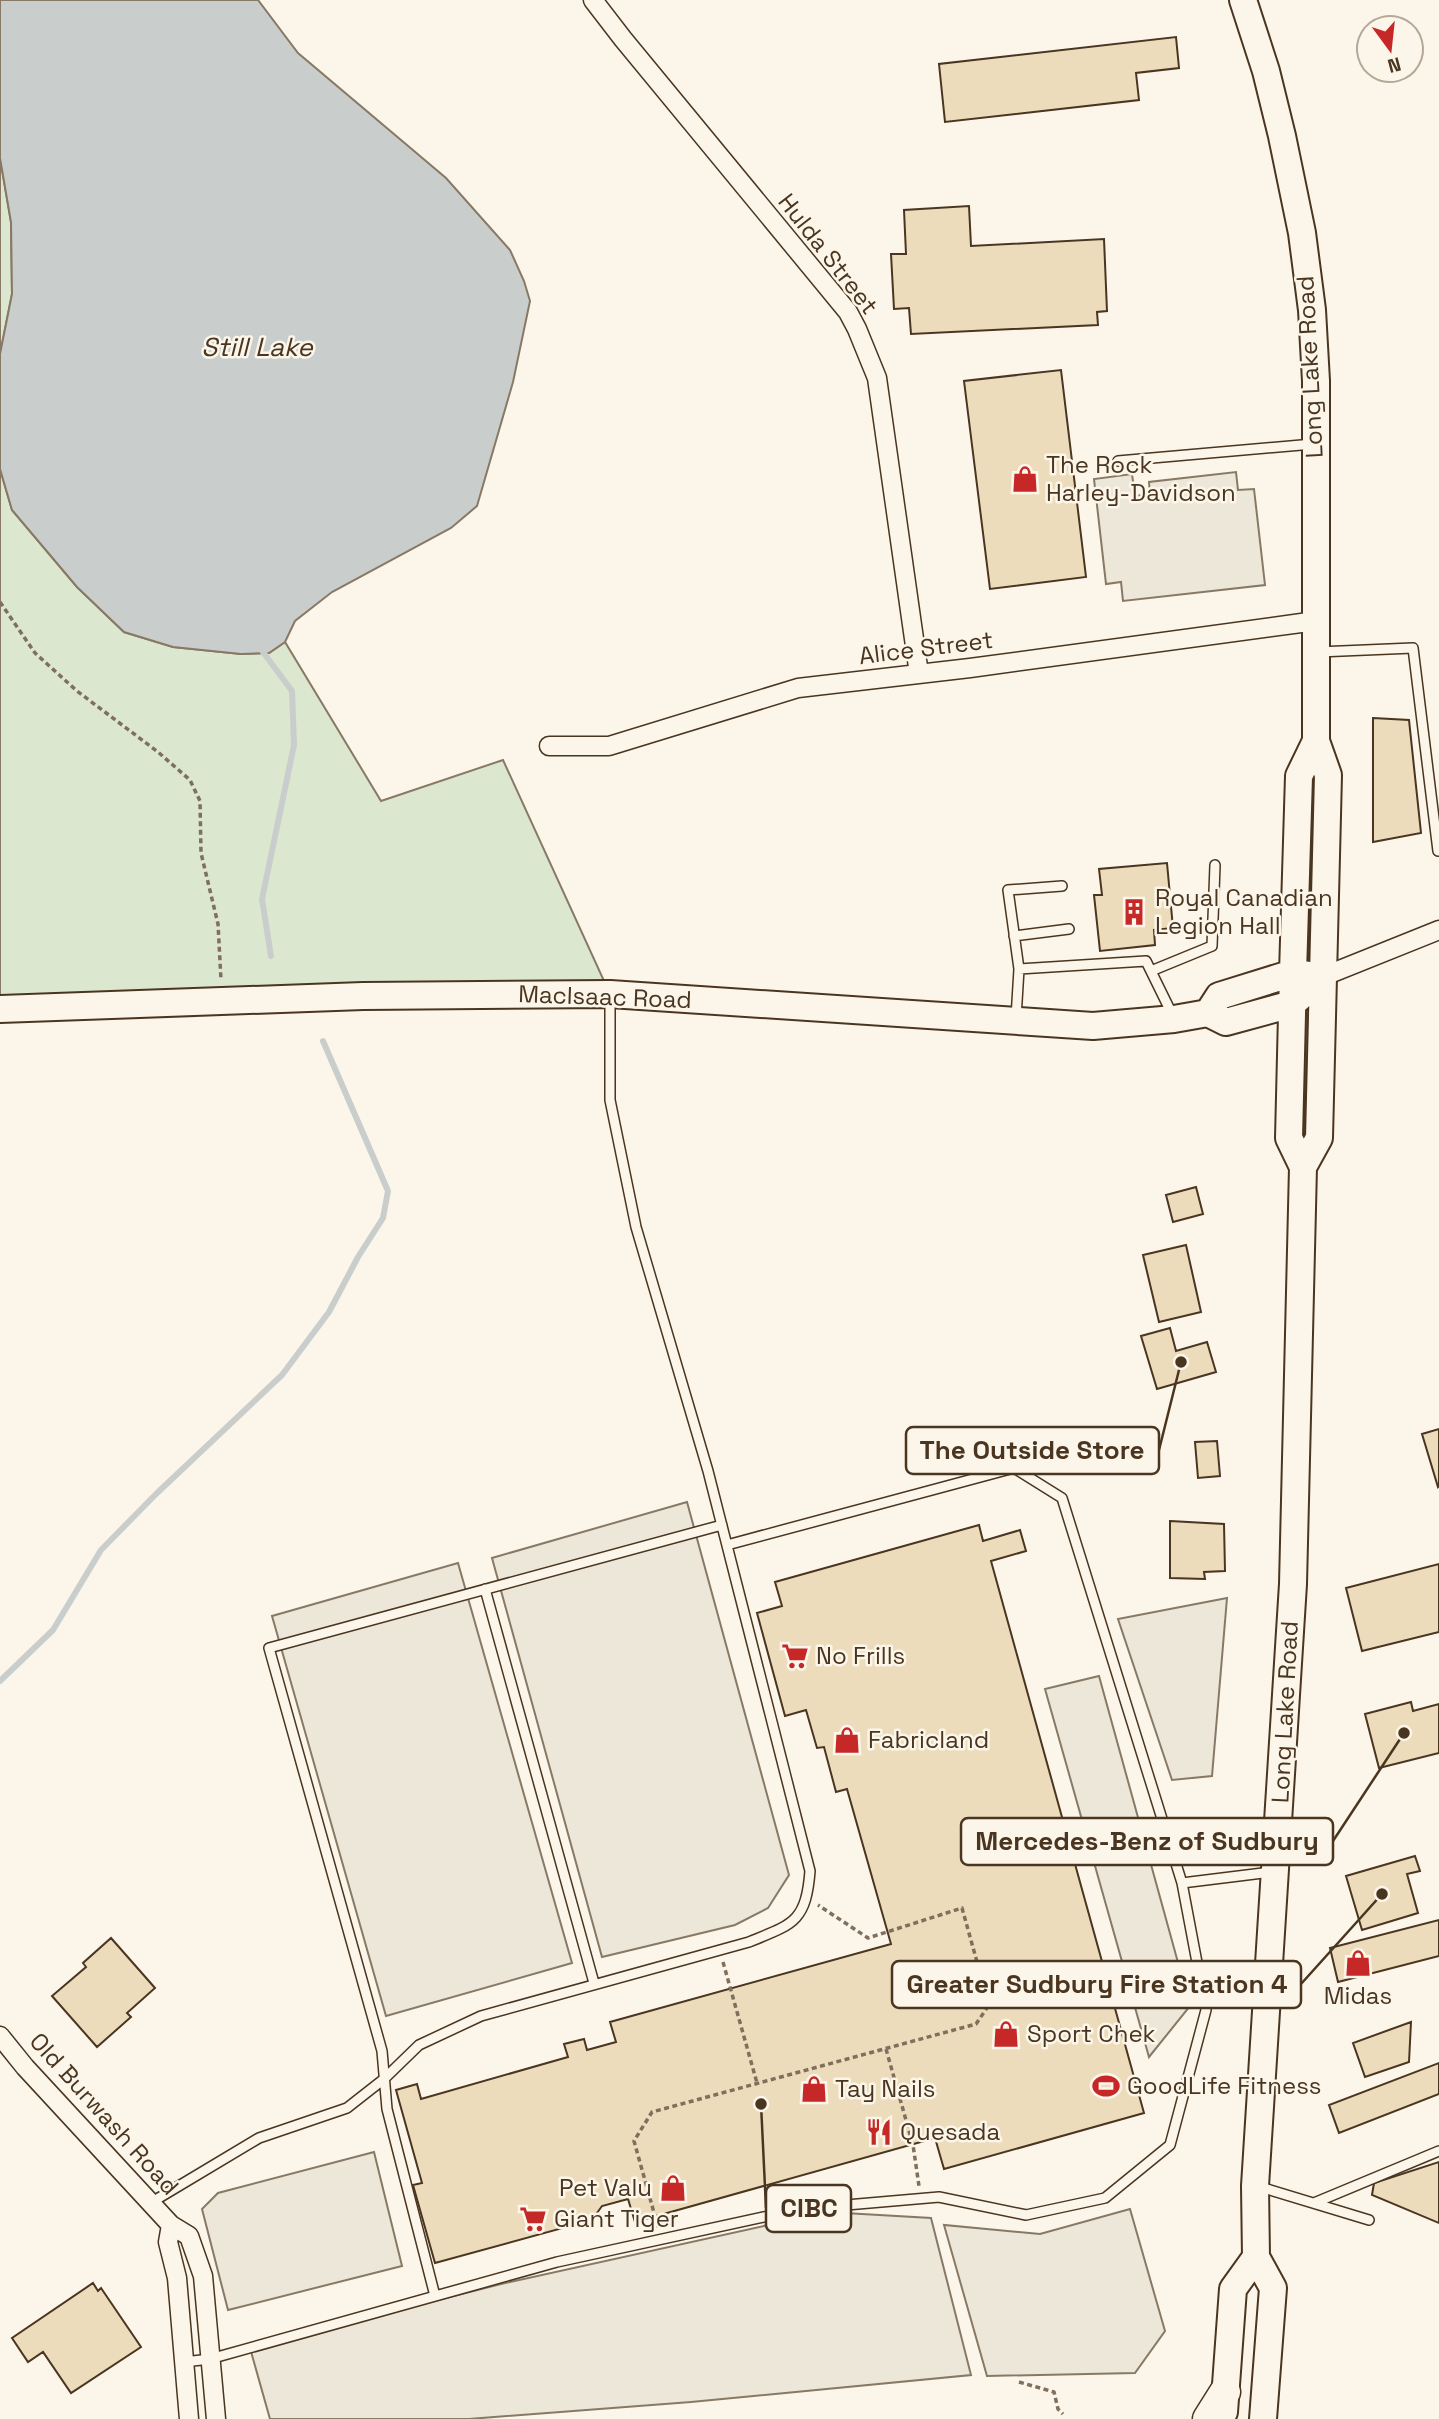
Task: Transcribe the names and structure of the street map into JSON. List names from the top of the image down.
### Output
{
  "streets": {
    "main road": ["Long Lake Road", "MacIsaac Road"],
    "street": ["Hulda Street", "Alice Street", "Old Burwash Road"]
  },
  "crossings": [
    ["Hulda Street", "Alice Street"],
    ["Long Lake Road", "Alice Street"],
    ["Long Lake Road", "MacIsaac Road"]
  ],
  "water": ["Still Lake"],
  "places": {
    "shop": [
      "The Rock Harley-Davidson",
      "Fabricland",
      "Midas",
      "Sport Chek",
      "Tay Nails",
      "Pet Valu"
    ],
    "building": ["Royal Canadian Legion Hall"],
    "other": [
      "The Outside Store",
      "Mercedes-Benz of Sudbury",
      "Greater Sudbury Fire Station 4",
      "CIBC"
    ],
    "supermarket": ["No Frills", "Giant Tiger"],
    "sports": ["GoodLife Fitness"],
    "restaurant": ["Quesada"]
  },
  "north": "bottom"
}
